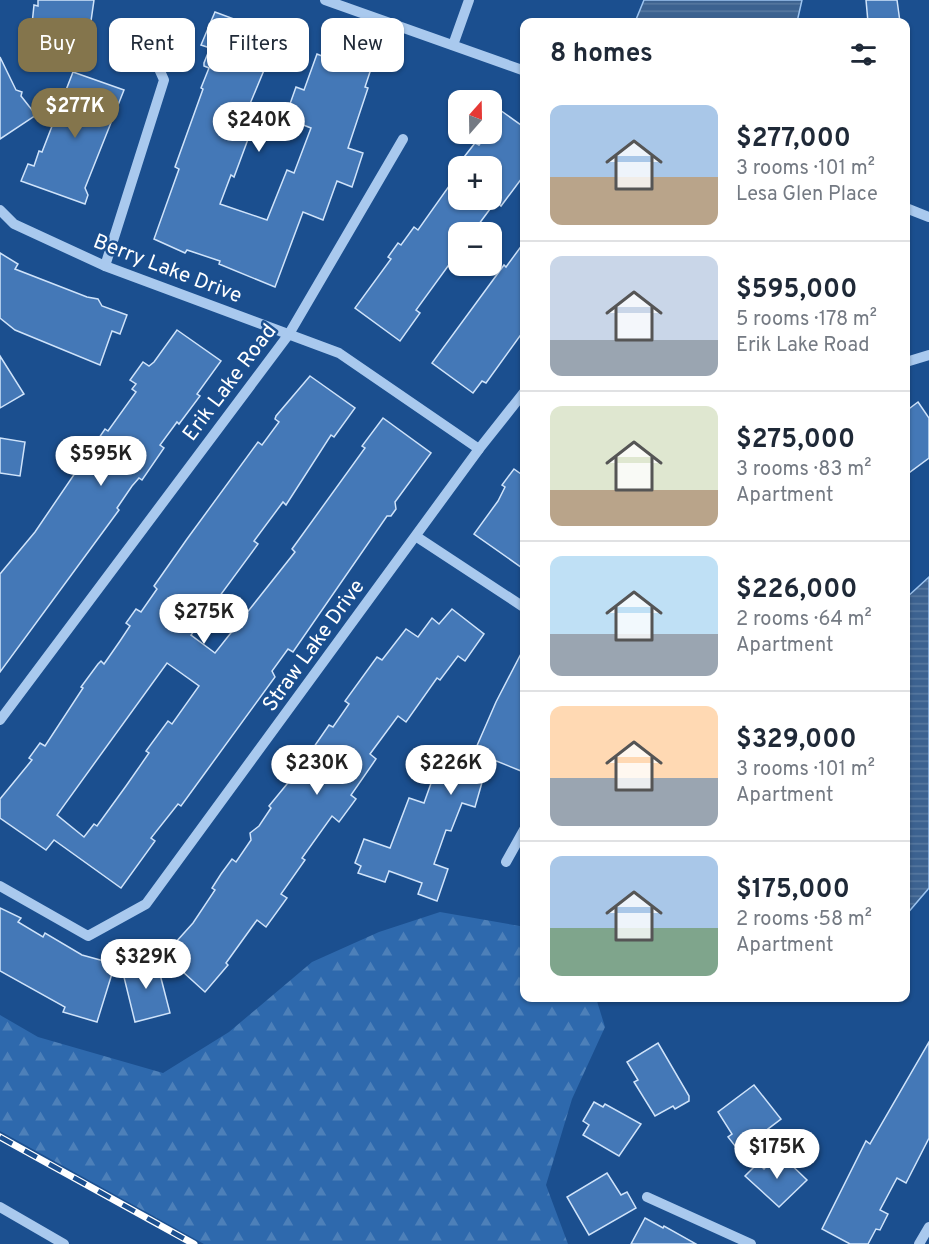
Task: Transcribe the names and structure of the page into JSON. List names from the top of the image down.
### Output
{
  "streets": {
    "street": ["Berry Lake Drive", "Erik Lake Road", "Straw Lake Drive"]
  },
  "crossings": [
    ["Berry Lake Drive", "Erik Lake Road"],
    ["Berry Lake Drive", "Straw Lake Drive"]
  ],
  "north": "top",
  "page": {
    "chip": [
      "Buy",
      "Rent",
      "Filters",
      "New"
    ],
    "heading": "8 homes",
    "price": [
      "$277K",
      "$240K",
      "$595K",
      "$275K",
      "$230K",
      "$226K",
      "$329K",
      "$175K"
    ],
    "map_buttons": ["+", "−"],
    "list": [
      {
        "name": "$277,000",
        "note": "3 rooms · 101 m² · Lesa Glen Place"
      },
      {
        "name": "$595,000",
        "note": "5 rooms · 178 m² · Erik Lake Road"
      },
      {
        "name": "$275,000",
        "note": "3 rooms · 83 m² · Apartment"
      },
      {
        "name": "$226,000",
        "note": "2 rooms · 64 m² · Apartment"
      },
      {
        "name": "$329,000",
        "note": "3 rooms · 101 m² · Apartment"
      },
      {
        "name": "$175,000",
        "note": "2 rooms · 58 m² · Apartment"
      }
    ]
  }
}
